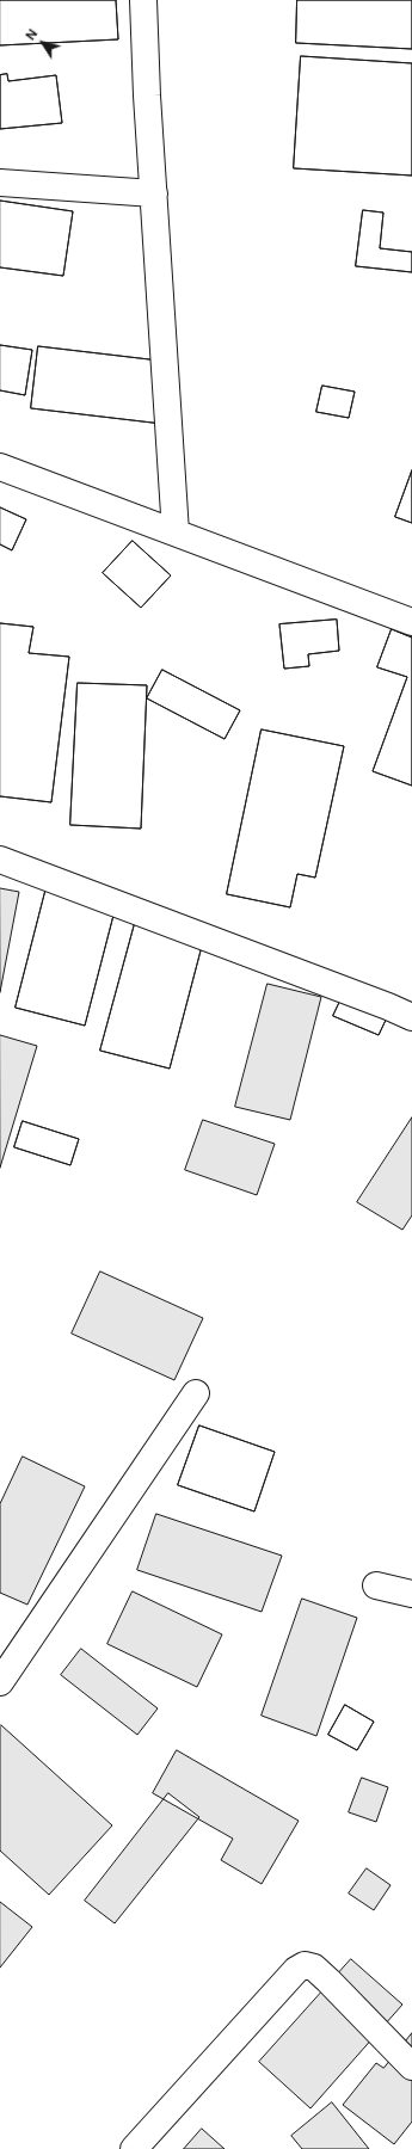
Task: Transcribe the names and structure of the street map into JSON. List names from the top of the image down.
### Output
{
  "north": "top left"
}
